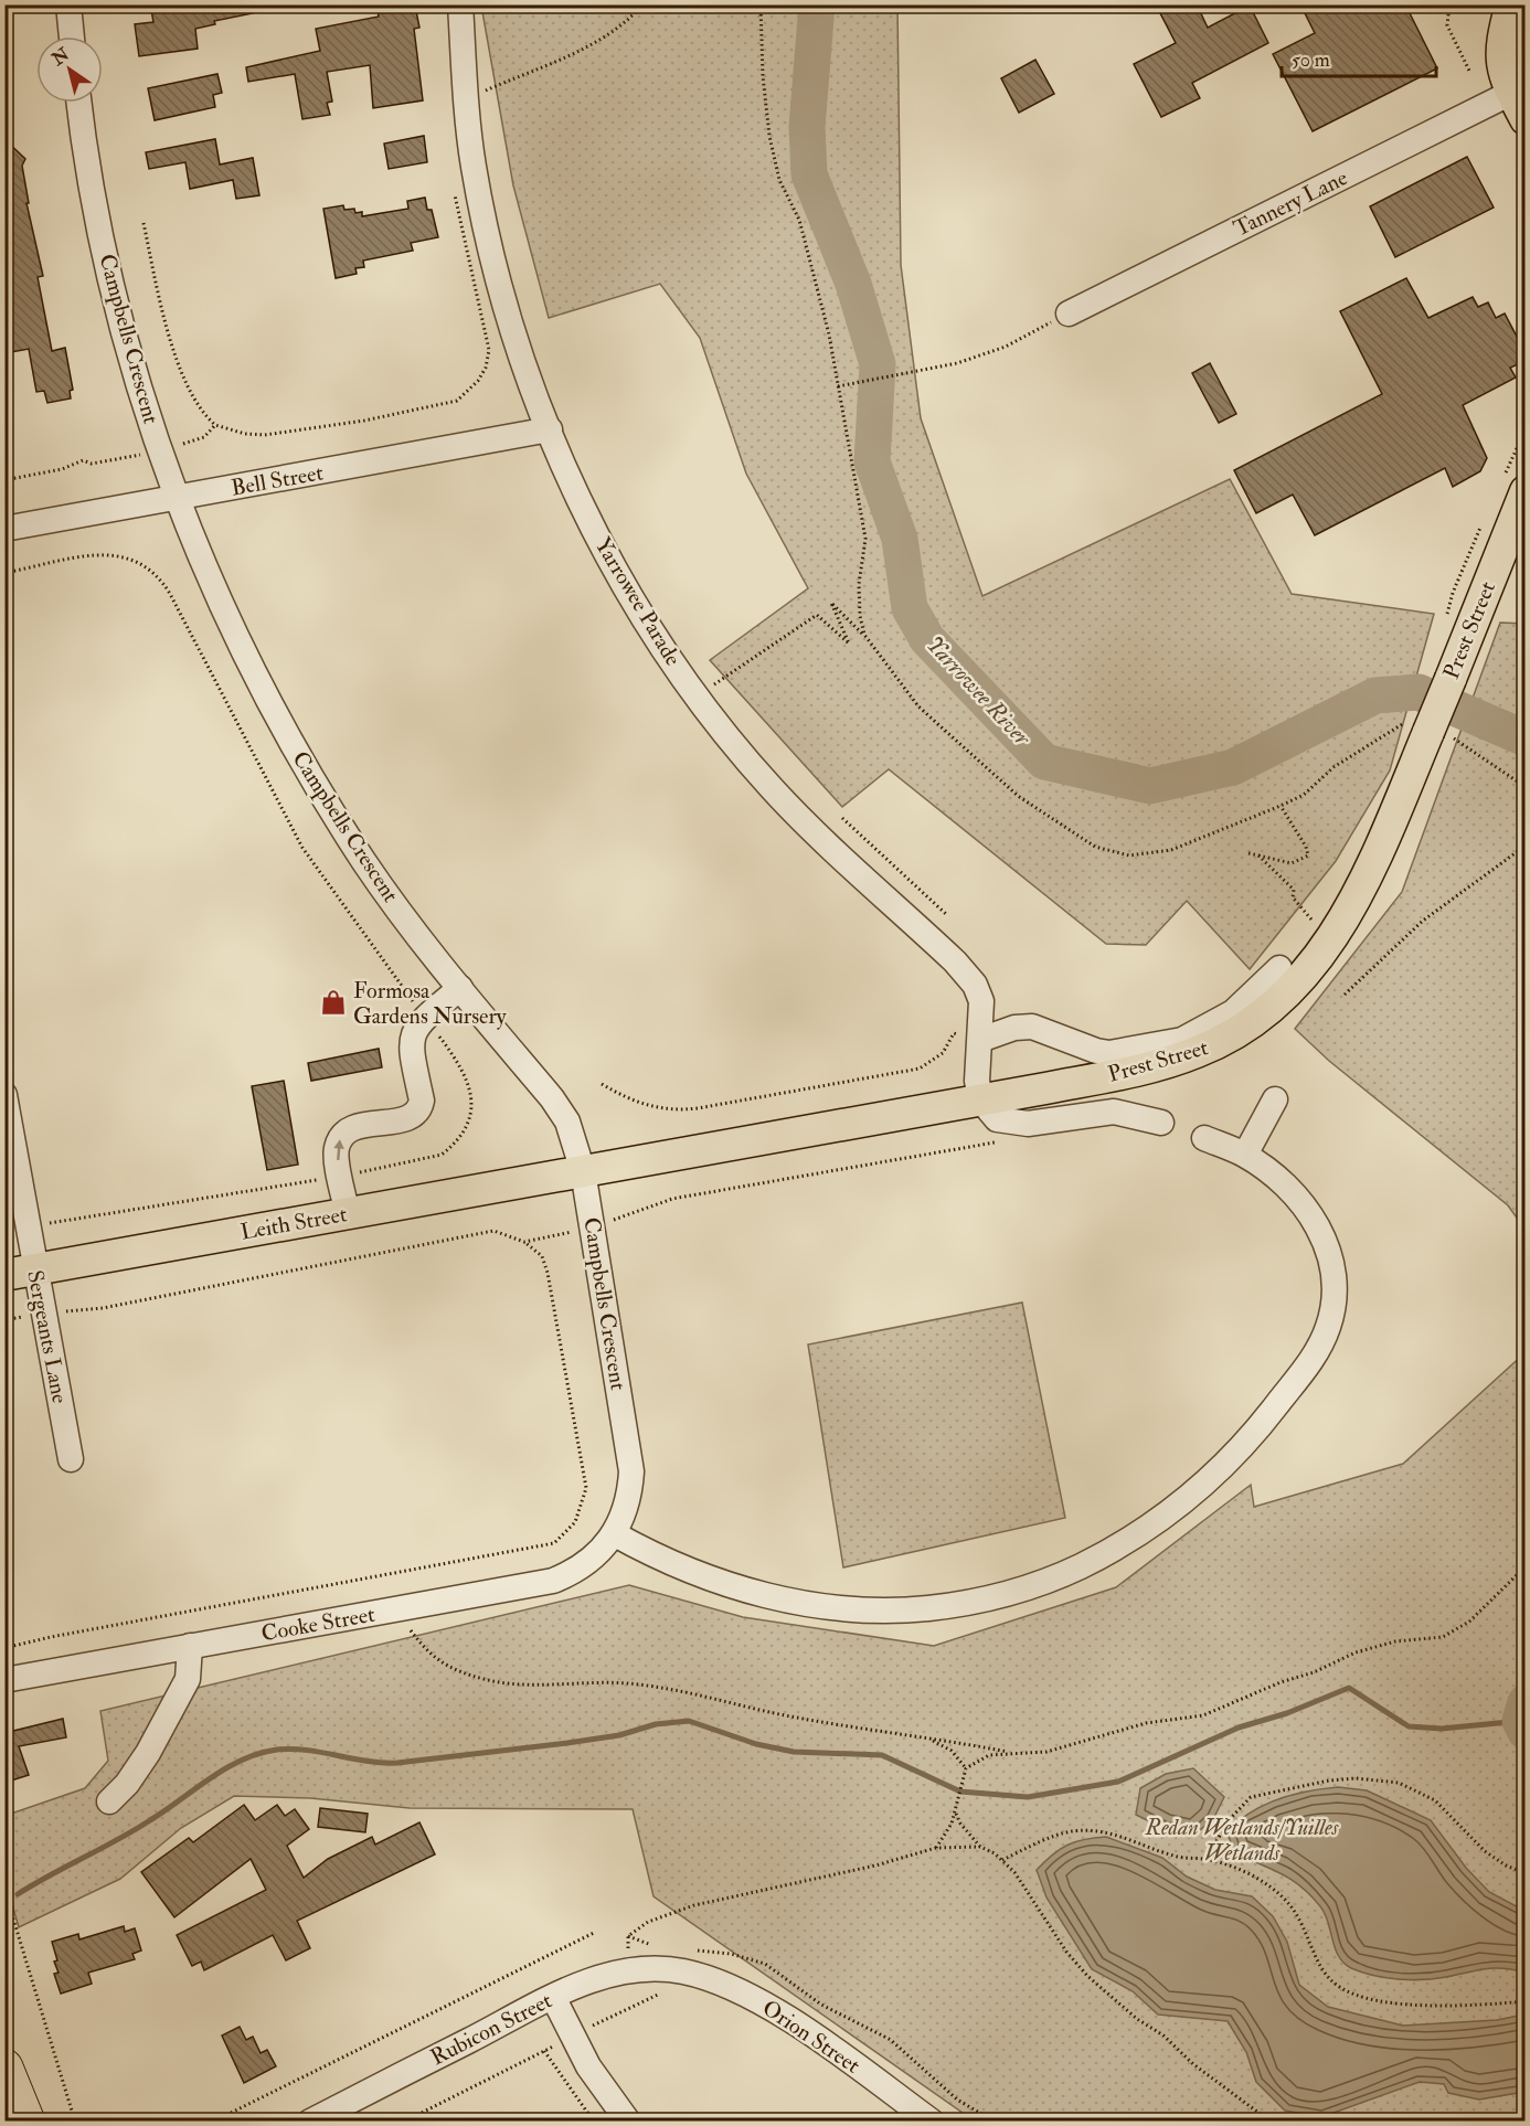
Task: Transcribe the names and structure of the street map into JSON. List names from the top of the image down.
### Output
{
  "streets": {
    "main road": ["Prest Street", "Leith Street"],
    "street": [
      "Tannery Lane",
      "Campbells Crescent",
      "Bell Street",
      "Yarrowee Parade",
      "Sergeants Lane",
      "Cooke Street",
      "Rubicon Street",
      "Orion Street"
    ]
  },
  "crossings": [
    ["Campbells Crescent", "Bell Street"],
    ["Campbells Crescent", "Prest Street"],
    ["Campbells Crescent", "Leith Street"],
    ["Campbells Crescent", "Cooke Street"],
    ["Bell Street", "Yarrowee Parade"],
    ["Yarrowee Parade", "Prest Street"],
    ["Prest Street", "Leith Street"],
    ["Leith Street", "Sergeants Lane"],
    ["Rubicon Street", "Orion Street"]
  ],
  "water": ["Yarrowee River"],
  "parks": ["Redan Wetlands/Yuilles Wetlands"],
  "places": {
    "shop": ["Formosa Gardens Nursery"]
  },
  "scale_bar": "50 m",
  "north": "top left"
}
